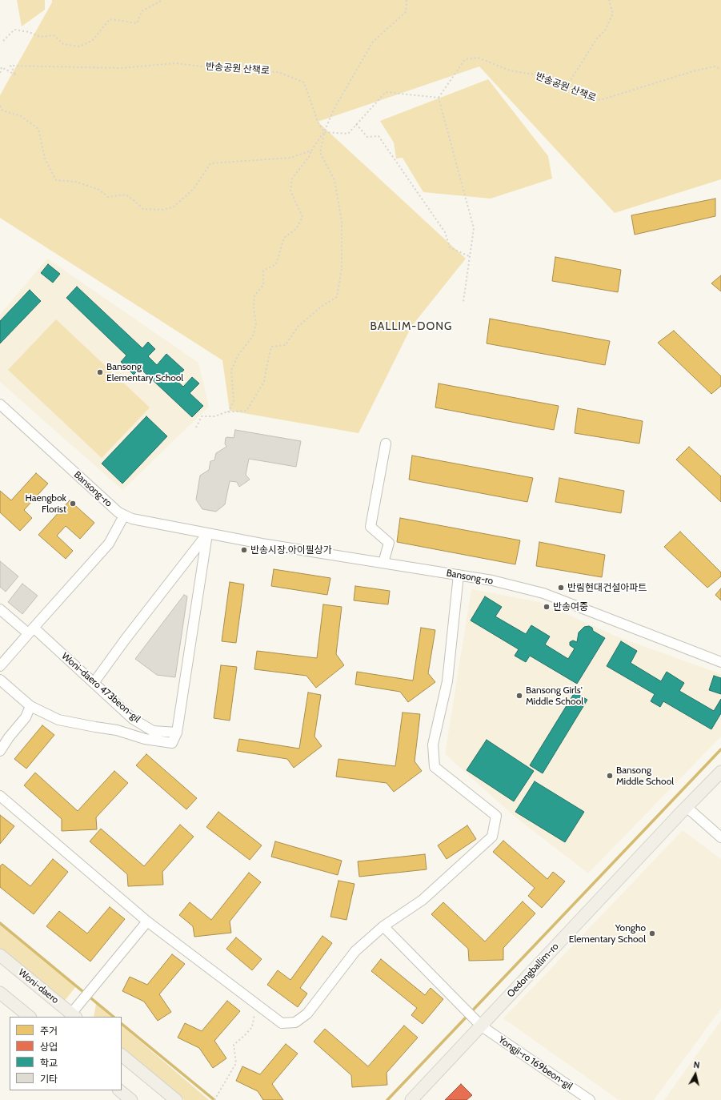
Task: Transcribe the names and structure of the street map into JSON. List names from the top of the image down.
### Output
{
  "streets": {
    "main road": ["Oedongballim-ro", "Woni-daero"],
    "street": ["Bansong-ro", "Woni-daero 473beon-gil", "Yongji-ro 169beon-gil"],
    "path": ["반송공원 산책로"]
  },
  "crossings": [
    ["Oedongballim-ro", "Yongji-ro 169beon-gil"]
  ],
  "districts": ["BALLIM-DONG"],
  "places": [
    "Bansong Elementary School",
    "Haengbok Florist",
    "반송시장.아이필상가",
    "반림현대건설아파트",
    "반송여중",
    "Bansong Girls' Middle School",
    "Bansong Middle School",
    "Yongho Elementary School"
  ],
  "legend": [
    "주거",
    "상업",
    "학교",
    "기타"
  ],
  "north": "top"
}
